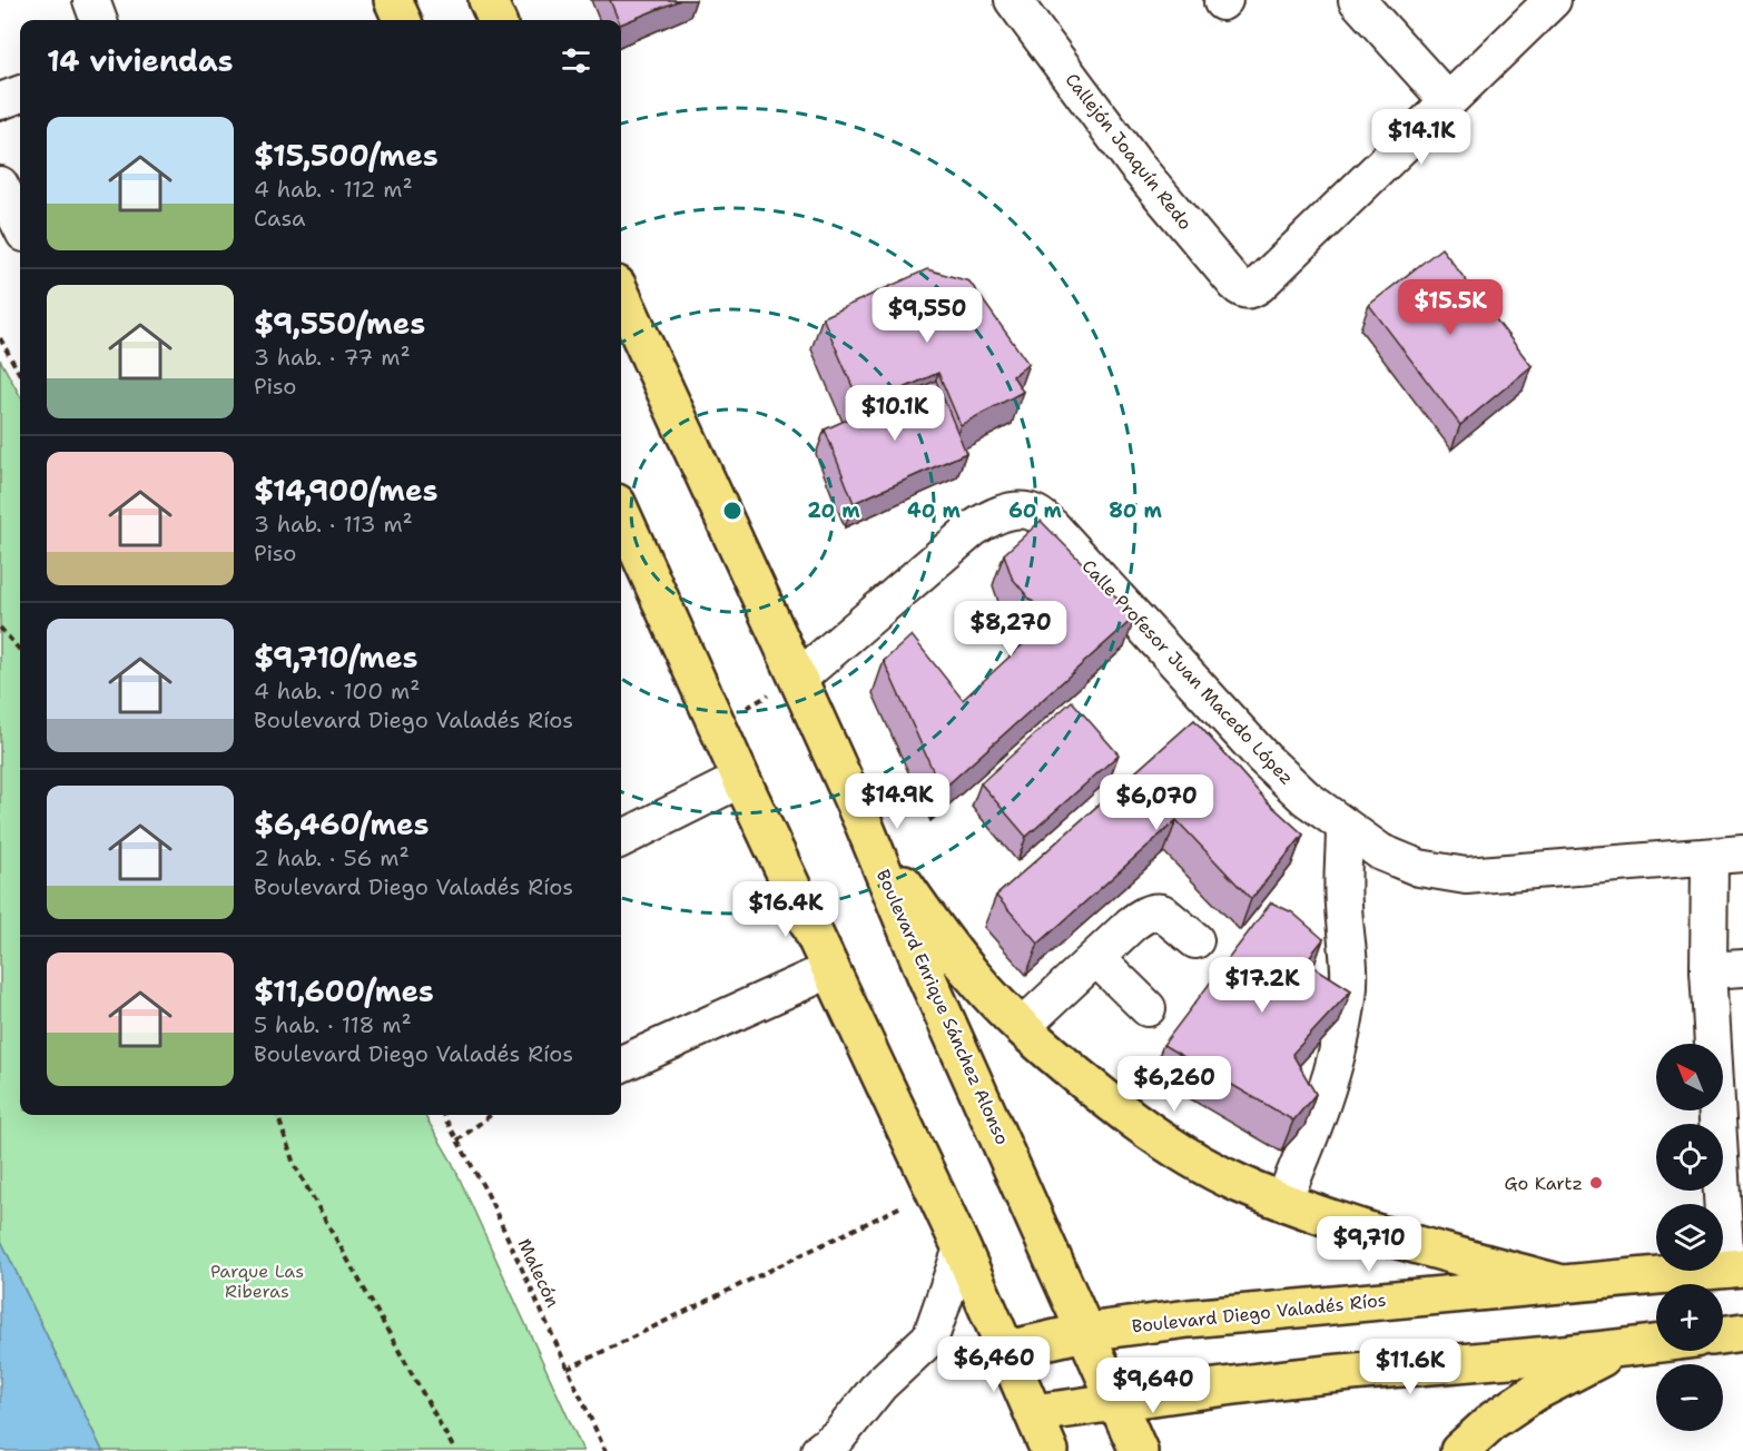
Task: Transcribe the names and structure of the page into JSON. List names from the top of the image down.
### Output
{
  "streets": {
    "main road": ["Boulevard Enrique Sánchez Alonso", "Boulevard Diego Valadés Ríos"],
    "street": ["Callejón Joaquín Redo", "Calle Profesor Juan Macedo López"],
    "path": ["Malecón"]
  },
  "crossings": [
    ["Calle Profesor Juan Macedo López", "Boulevard Enrique Sánchez Alonso"],
    ["Boulevard Enrique Sánchez Alonso", "Boulevard Diego Valadés Ríos"]
  ],
  "parks": ["Parque Las Riberas"],
  "places": ["Go Kartz"],
  "north": "top left",
  "page": {
    "heading": "14 viviendas",
    "list": [
      {
        "name": "$15,500/mes",
        "note": "4 hab. · 112 m² · Casa"
      },
      {
        "name": "$9,550/mes",
        "note": "3 hab. · 77 m² · Piso"
      },
      {
        "name": "$14,900/mes",
        "note": "3 hab. · 113 m² · Piso"
      },
      {
        "name": "$9,710/mes",
        "note": "4 hab. · 100 m² · Boulevard Diego Valadés Ríos"
      },
      {
        "name": "$6,460/mes",
        "note": "2 hab. · 56 m² · Boulevard Diego Valadés Ríos"
      },
      {
        "name": "$11,600/mes",
        "note": "5 hab. · 118 m² · Boulevard Diego Valadés Ríos"
      }
    ],
    "price": [
      "$14.1K",
      "$15.5K",
      "$9,550",
      "$10.1K",
      "$8,270",
      "$14.9K",
      "$6,070",
      "$16.4K",
      "$17.2K",
      "$6,260",
      "$9,710",
      "$6,460",
      "$11.6K",
      "$9,640"
    ],
    "map_buttons": ["+", "−"]
  },
  "rings": [
    "20 m",
    "40 m",
    "60 m",
    "80 m"
  ]
}
